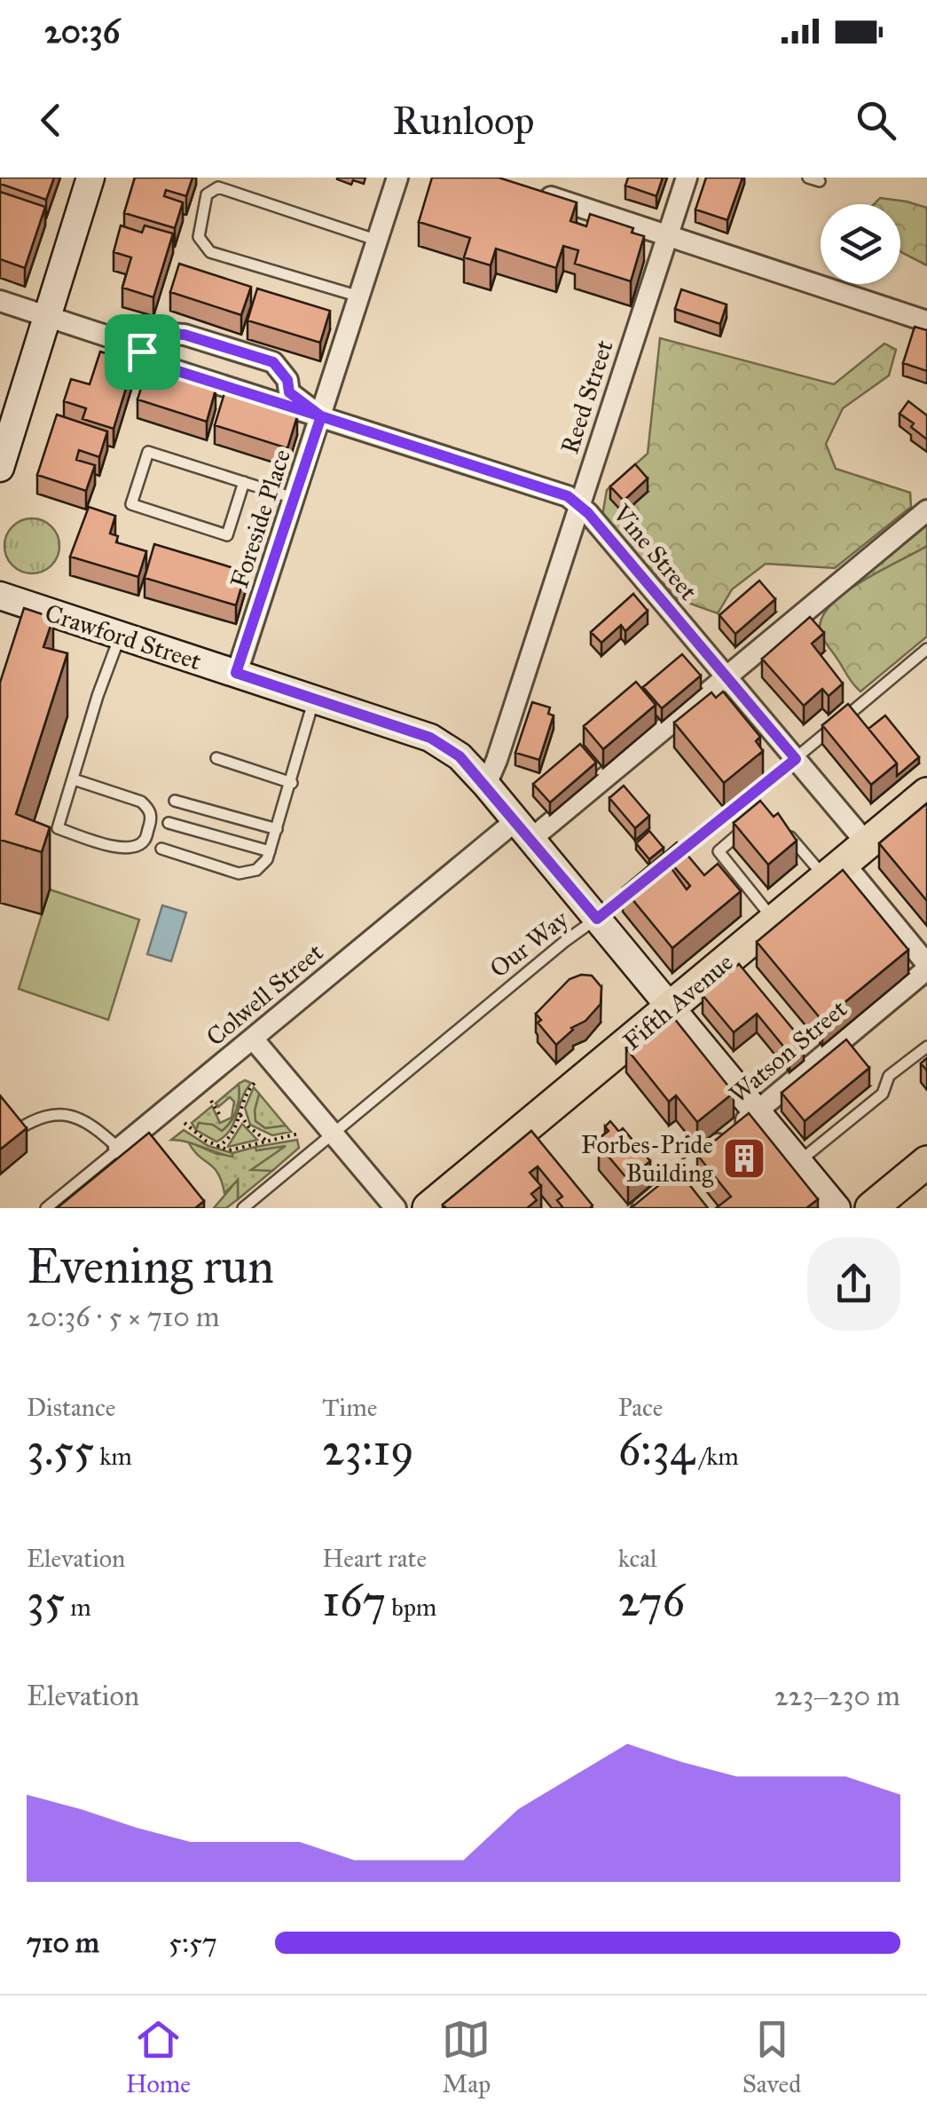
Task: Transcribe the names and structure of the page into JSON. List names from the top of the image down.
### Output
{
  "streets": {
    "main road": ["Fifth Avenue"],
    "street": [
      "Reed Street",
      "Foreside Place",
      "Vine Street",
      "Crawford Street",
      "Colwell Street",
      "Watson Street"
    ],
    "lane": ["Our Way"]
  },
  "crossings": [
    ["Reed Street", "Vine Street"],
    ["Reed Street", "Crawford Street"],
    ["Foreside Place", "Vine Street"],
    ["Foreside Place", "Crawford Street"],
    ["Vine Street", "Colwell Street"],
    ["Vine Street", "Fifth Avenue"],
    ["Vine Street", "Watson Street"],
    ["Crawford Street", "Our Way"],
    ["Crawford Street", "Colwell Street"],
    ["Crawford Street", "Fifth Avenue"],
    ["Crawford Street", "Watson Street"]
  ],
  "places": {
    "building": ["Forbes-Pride Building"]
  },
  "page": {
    "status": "20:36",
    "header": "Runloop",
    "heading": ["Evening run", "20:36 · 5 × 710 m"],
    "stats": [
      ["Distance", "3.55 km"],
      ["Time", "23:19"],
      ["Pace", "6:34 /km"],
      ["Elevation", "35 m"],
      ["Heart rate", "167 bpm"],
      ["kcal", "276"]
    ],
    "chart": ["Elevation", "223–230 m"],
    "list": [
      {
        "name": "710 m",
        "note": "5:57"
      }
    ],
    "tabs": ["Home", "Map", "Saved"]
  }
}
